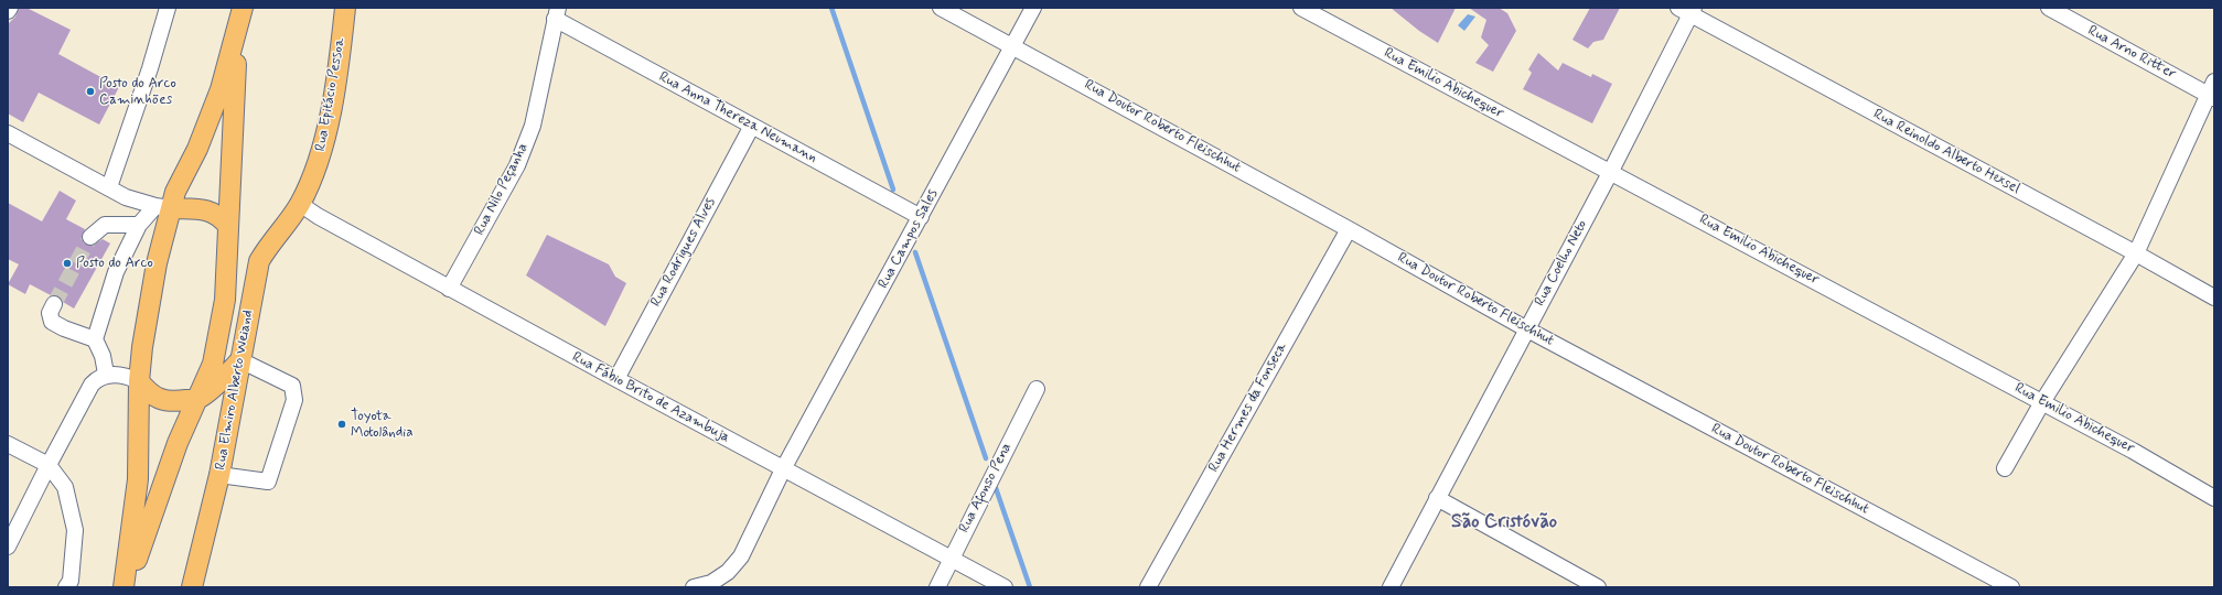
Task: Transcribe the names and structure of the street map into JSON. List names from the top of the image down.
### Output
{
  "streets": {
    "main road": ["Rua Epitácio Pessoa", "Rua Elmiro Alberto Weiand"],
    "street": [
      "Rua Arno Ritter",
      "Rua Emilio Abichequer",
      "Rua Anna Thereza Neumann",
      "Rua Doutor Roberto Fleischhut",
      "Rua Reinoldo Alberto Hexsel",
      "Rua Nilo Peçanha",
      "Rua Campos Sales",
      "Rua Rodrigues Alves",
      "Rua Coelho Neto",
      "Rua Fábio Brito de Azambuja",
      "Rua Hermes da Fonseca",
      "Rua Afonso Pena"
    ]
  },
  "crossings": [
    ["Rua Emilio Abichequer", "Rua Coelho Neto"],
    ["Rua Epitácio Pessoa", "Rua Elmiro Alberto Weiand"],
    ["Rua Epitácio Pessoa", "Rua Fábio Brito de Azambuja"],
    ["Rua Anna Thereza Neumann", "Rua Nilo Peçanha"],
    ["Rua Anna Thereza Neumann", "Rua Campos Sales"],
    ["Rua Anna Thereza Neumann", "Rua Rodrigues Alves"],
    ["Rua Doutor Roberto Fleischhut", "Rua Campos Sales"],
    ["Rua Doutor Roberto Fleischhut", "Rua Coelho Neto"],
    ["Rua Doutor Roberto Fleischhut", "Rua Hermes da Fonseca"],
    ["Rua Reinoldo Alberto Hexsel", "Rua Coelho Neto"],
    ["Rua Nilo Peçanha", "Rua Fábio Brito de Azambuja"],
    ["Rua Campos Sales", "Rua Fábio Brito de Azambuja"],
    ["Rua Rodrigues Alves", "Rua Fábio Brito de Azambuja"],
    ["Rua Elmiro Alberto Weiand", "Rua Fábio Brito de Azambuja"],
    ["Rua Fábio Brito de Azambuja", "Rua Afonso Pena"]
  ],
  "districts": ["São Cristóvão"],
  "places": ["Posto do Arco Caminhões", "Posto do Arco", "Toyota Motolândia"]
}
